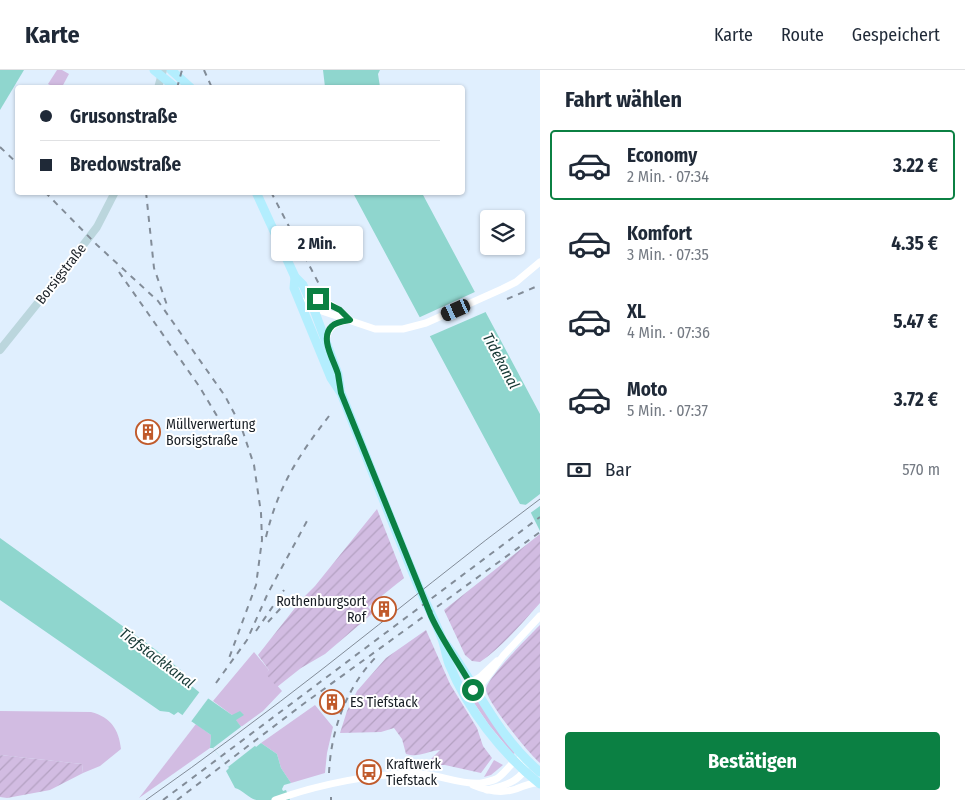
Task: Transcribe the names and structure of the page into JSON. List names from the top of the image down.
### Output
{
  "streets": {
    "main road": ["Borsigstraße"]
  },
  "water": ["Tidekanal", "Tiefstackkanal"],
  "places": {
    "building": ["Müllverwertung Borsigstraße", "Rothenburgsort Rof", "ES Tiefstack"],
    "bus stop": ["Kraftwerk Tiefstack"]
  },
  "page": {
    "header": "Karte",
    "nav": ["Karte", "Route", "Gespeichert"],
    "heading": "Fahrt wählen",
    "banner": ["Grusonstraße", "Bredowstraße"],
    "list": [
      {
        "name": "Economy",
        "note": "2 Min. · 07:34",
        "value": "3.22 €"
      },
      {
        "name": "Komfort",
        "note": "3 Min. · 07:35",
        "value": "4.35 €"
      },
      {
        "name": "XL",
        "note": "4 Min. · 07:36",
        "value": "5.47 €"
      },
      {
        "name": "Moto",
        "note": "5 Min. · 07:37",
        "value": "3.72 €"
      }
    ],
    "bubble": "2 Min.",
    "pay": ["Bar", "570 m"],
    "buttons": "Bestätigen"
  }
}
